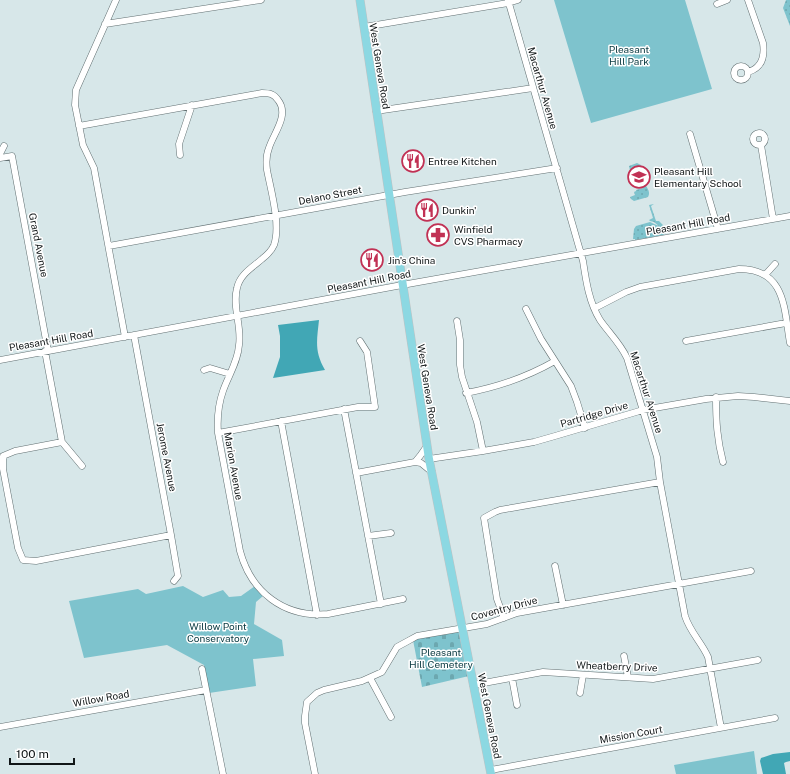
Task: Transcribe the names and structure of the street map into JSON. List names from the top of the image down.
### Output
{
  "streets": {
    "main road": ["West Geneva Road"],
    "street": [
      "Macarthur Avenue",
      "Delano Street",
      "Pleasant Hill Road",
      "Grand Avenue",
      "Partridge Drive",
      "Jerome Avenue",
      "Marion Avenue",
      "Coventry Drive",
      "Wheatberry Drive",
      "Willow Road",
      "Mission Court"
    ]
  },
  "crossings": [
    ["West Geneva Road", "Delano Street"],
    ["West Geneva Road", "Pleasant Hill Road"],
    ["West Geneva Road", "Partridge Drive"],
    ["West Geneva Road", "Coventry Drive"],
    ["West Geneva Road", "Wheatberry Drive"],
    ["West Geneva Road", "Mission Court"],
    ["Macarthur Avenue", "Delano Street"],
    ["Macarthur Avenue", "Pleasant Hill Road"],
    ["Macarthur Avenue", "Partridge Drive"],
    ["Macarthur Avenue", "Coventry Drive"],
    ["Macarthur Avenue", "Wheatberry Drive"],
    ["Macarthur Avenue", "Mission Court"],
    ["Delano Street", "Marion Avenue"],
    ["Pleasant Hill Road", "Grand Avenue"],
    ["Pleasant Hill Road", "Jerome Avenue"],
    ["Pleasant Hill Road", "Marion Avenue"]
  ],
  "parks": ["Pleasant Hill Park", "Willow Point Conservatory", "Pleasant Hill Cemetery"],
  "places": {
    "restaurant": ["Entree Kitchen", "Dunkin'", "Jin's China"],
    "school or university": ["Pleasant Hill Elementary School"],
    "pharmacy": ["Winfield CVS Pharmacy"]
  },
  "scale_bar": "100 m"
}
